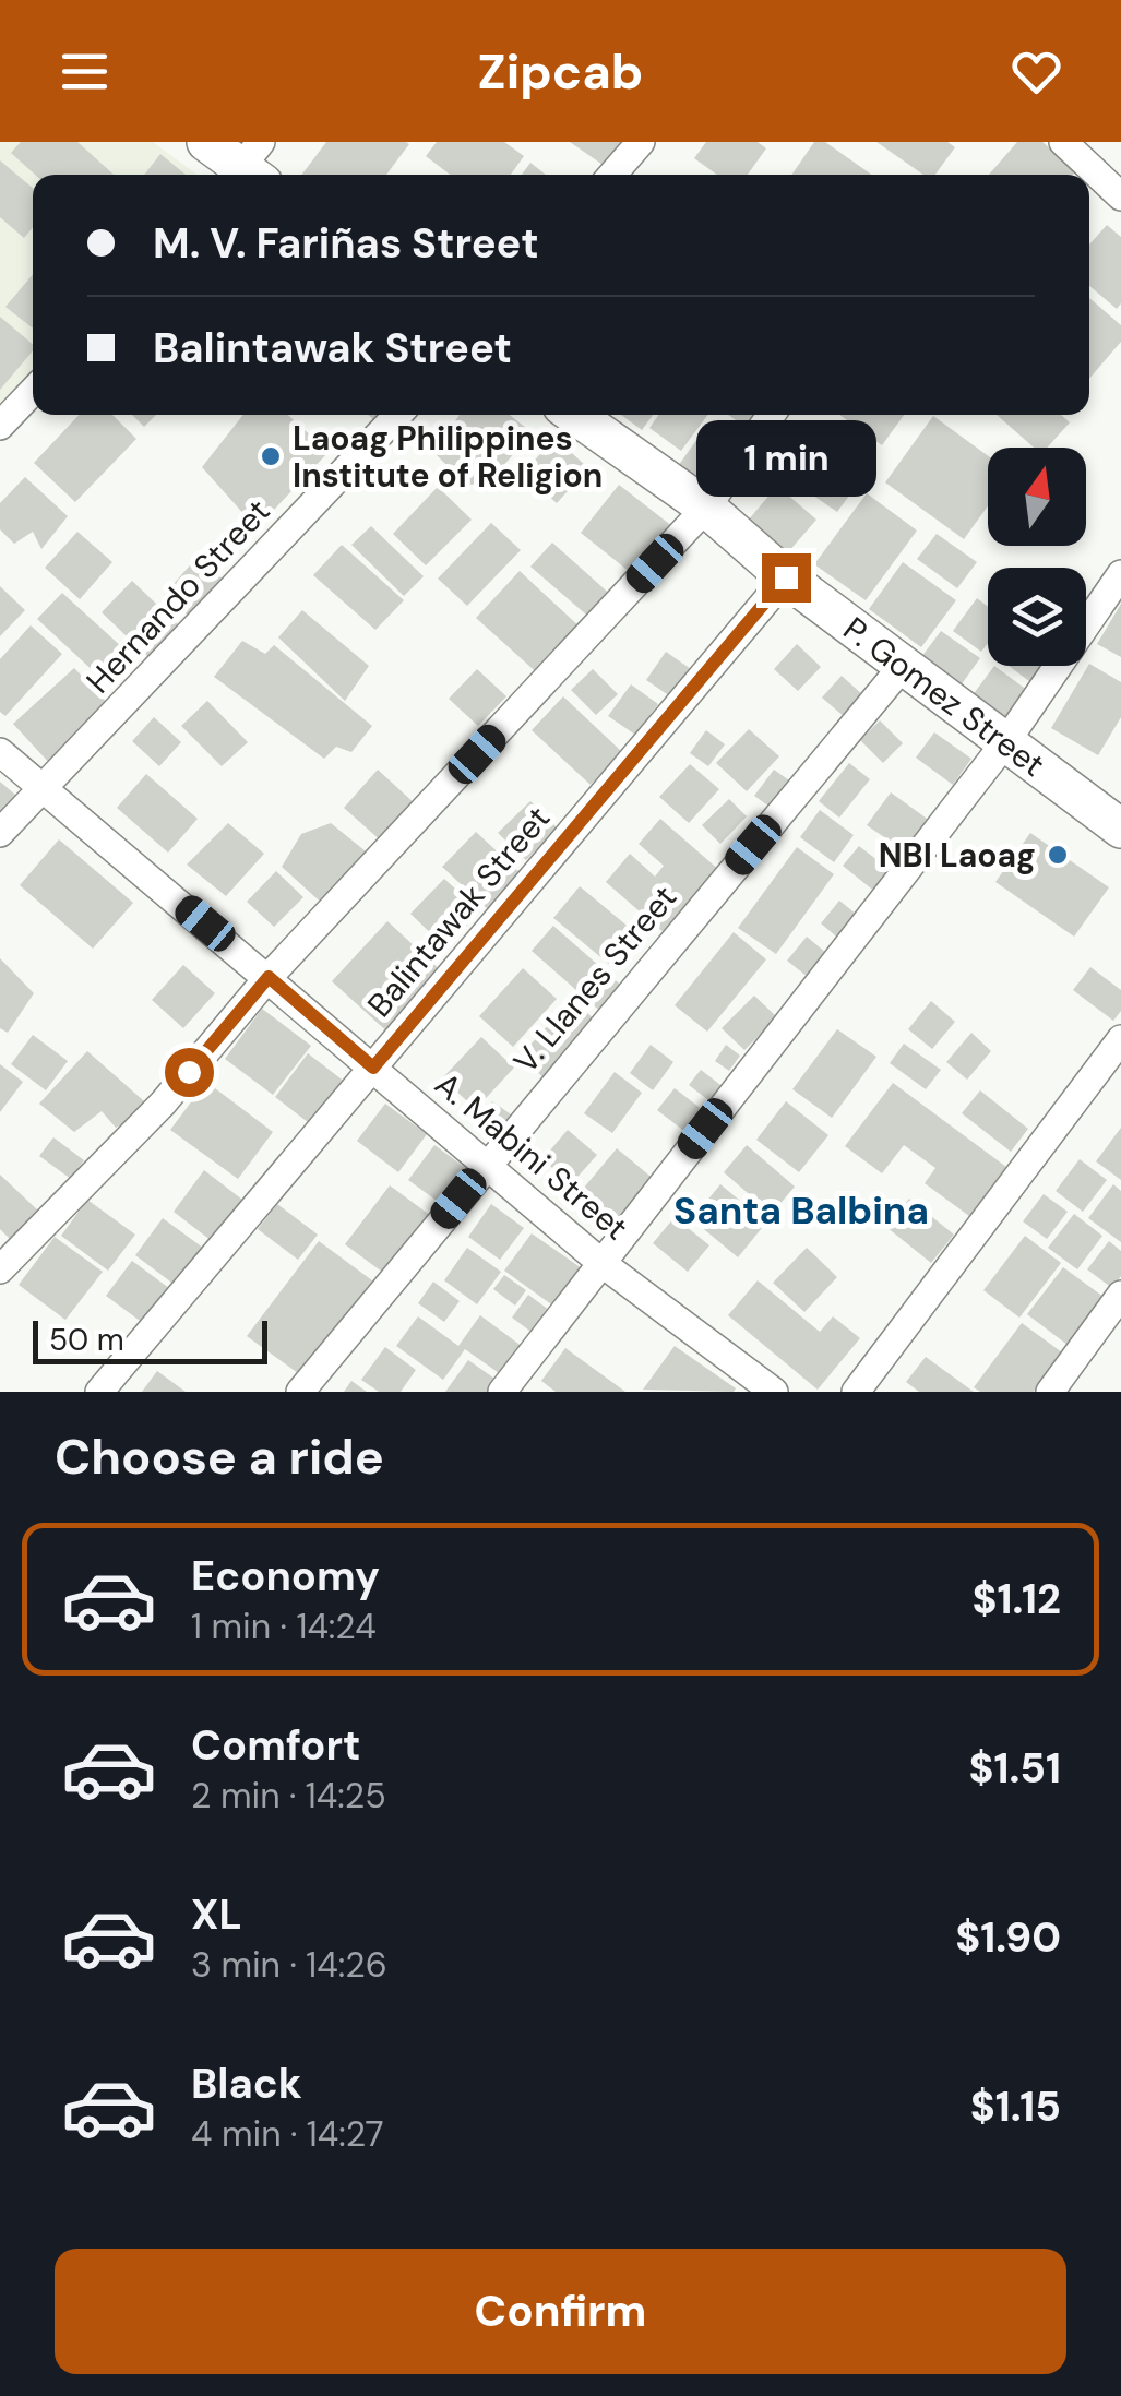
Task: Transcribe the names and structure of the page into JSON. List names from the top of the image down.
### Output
{
  "streets": {
    "main road": ["P. Gomez Street"],
    "street": [
      "Hernando Street",
      "Balintawak Street",
      "V. Llanes Street",
      "A. Mabini Street"
    ]
  },
  "crossings": [
    ["Hernando Street", "A. Mabini Street"],
    ["P. Gomez Street", "Balintawak Street"],
    ["P. Gomez Street", "V. Llanes Street"],
    ["Balintawak Street", "A. Mabini Street"],
    ["V. Llanes Street", "A. Mabini Street"]
  ],
  "districts": ["Santa Balbina"],
  "places": ["Laoag Philippines Institute of Religion", "NBI Laoag"],
  "scale_bar": "50 m",
  "north": "top",
  "page": {
    "header": "Zipcab",
    "banner": ["M. V. Fariñas Street", "Balintawak Street"],
    "bubble": "1 min",
    "scale": "50 m",
    "heading": "Choose a ride",
    "list": [
      {
        "name": "Economy",
        "note": "1 min · 14:24",
        "value": "$1.12"
      },
      {
        "name": "Comfort",
        "note": "2 min · 14:25",
        "value": "$1.51"
      },
      {
        "name": "XL",
        "note": "3 min · 14:26",
        "value": "$1.90"
      },
      {
        "name": "Black",
        "note": "4 min · 14:27",
        "value": "$1.15"
      }
    ],
    "buttons": "Confirm"
  }
}
